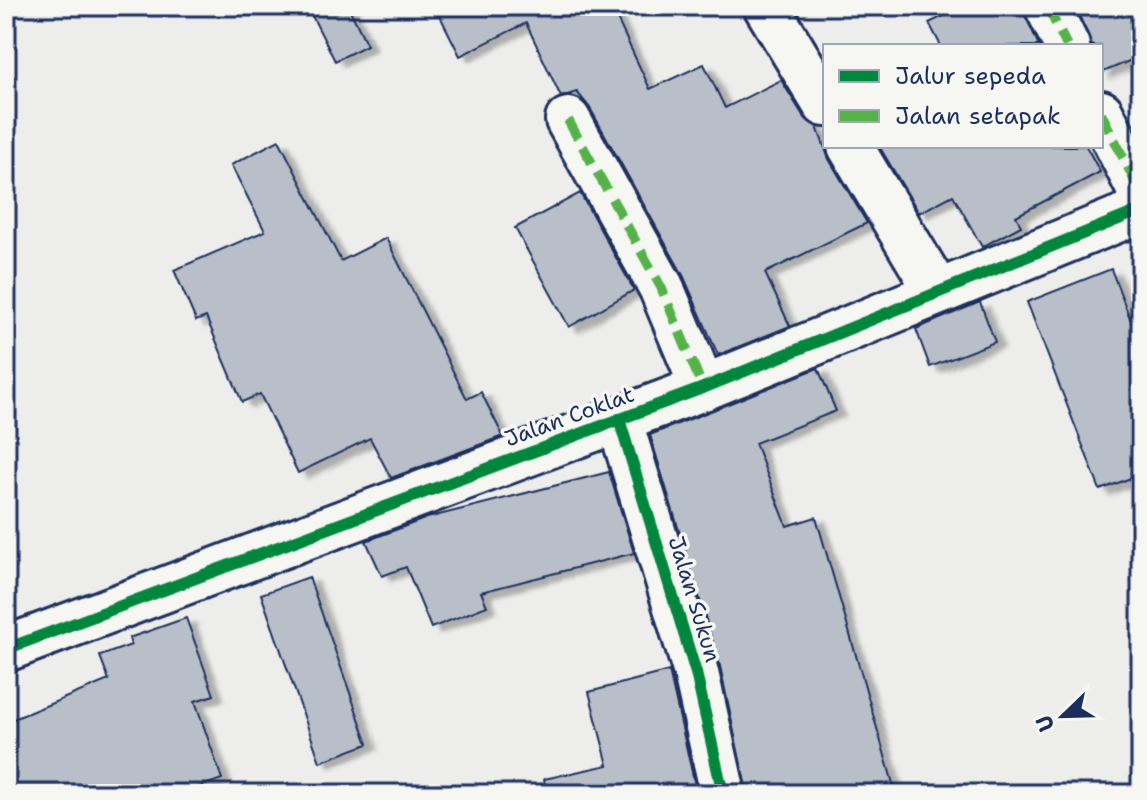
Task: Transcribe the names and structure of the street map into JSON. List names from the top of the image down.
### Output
{
  "streets": {
    "street": ["Jalan Coklat", "Jalan Sukun"]
  },
  "crossings": [
    ["Jalan Coklat", "Jalan Sukun"]
  ],
  "legend": ["Jalur sepeda", "Jalan setapak"],
  "north": "bottom left"
}
